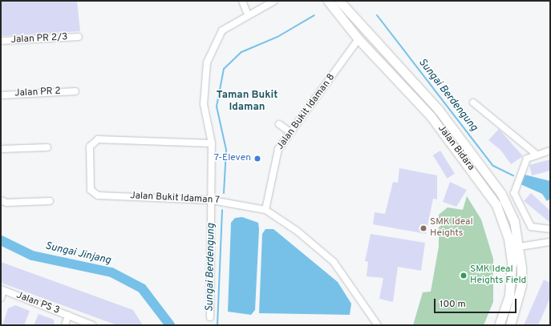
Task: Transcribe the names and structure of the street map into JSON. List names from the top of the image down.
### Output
{
  "streets": {
    "main road": ["Jalan Bidara"],
    "street": [
      "Jalan PR 2/3",
      "Jalan PR 2",
      "Jalan Bukit Idaman 8",
      "Jalan Bukit Idaman 7",
      "Jalan PS 3"
    ]
  },
  "crossings": [
    ["Jalan Bukit Idaman 8", "Jalan Bidara"],
    ["Jalan Bukit Idaman 8", "Jalan Bukit Idaman 7"]
  ],
  "districts": ["Taman Bukit Idaman"],
  "water": ["Sungai Berdengung", "Sungai Jinjang"],
  "places": ["7-Eleven", "SMK Ideal Heights", "SMK Ideal Heights Field"],
  "scale_bar": "100 m"
}
